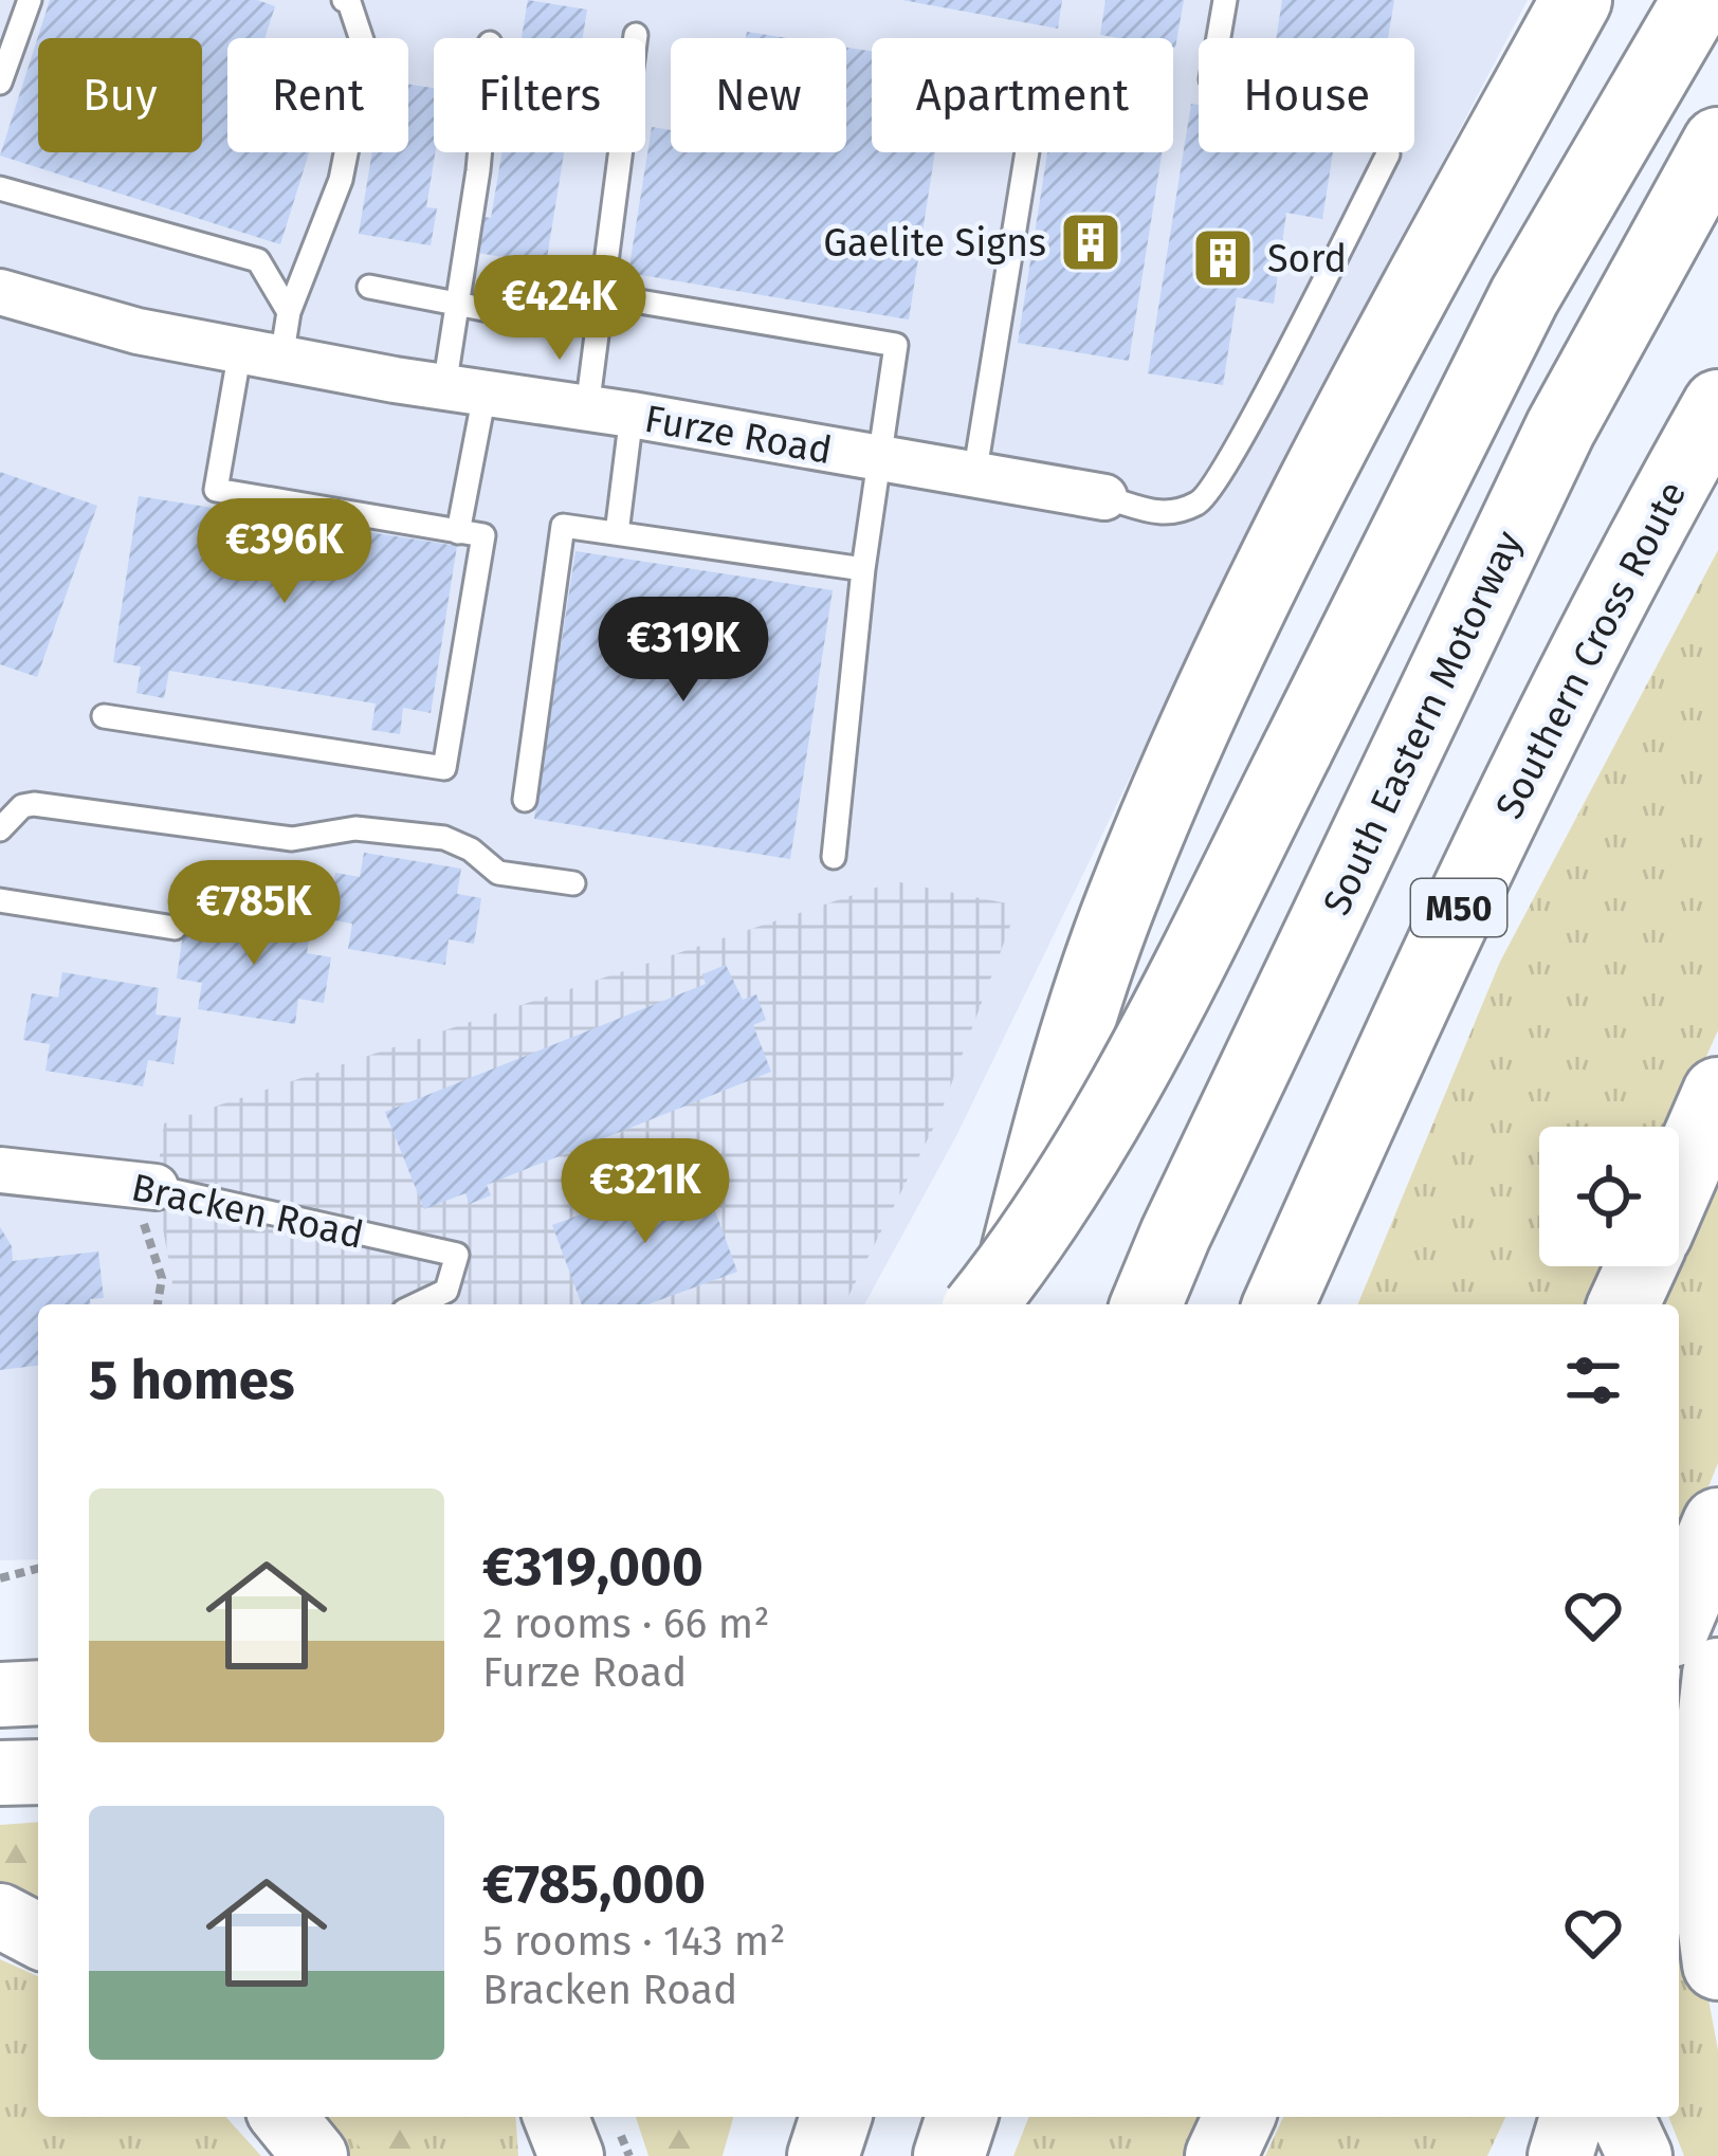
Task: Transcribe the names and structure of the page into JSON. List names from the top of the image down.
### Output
{
  "streets": {
    "highway": ["Southern Cross Route", "South Eastern Motorway", "M50"],
    "street": ["Furze Road", "Bracken Road"]
  },
  "places": {
    "building": ["Gaelite Signs", "Sord"]
  },
  "page": {
    "chip": [
      "Buy",
      "Rent",
      "Filters",
      "New",
      "Apartment",
      "House"
    ],
    "price": [
      "€424K",
      "€396K",
      "€319K",
      "€785K",
      "€321K"
    ],
    "heading": "5 homes",
    "list": [
      {
        "name": "€319,000",
        "note": "2 rooms · 66 m² · Furze Road"
      },
      {
        "name": "€785,000",
        "note": "5 rooms · 143 m² · Bracken Road"
      }
    ]
  }
}
